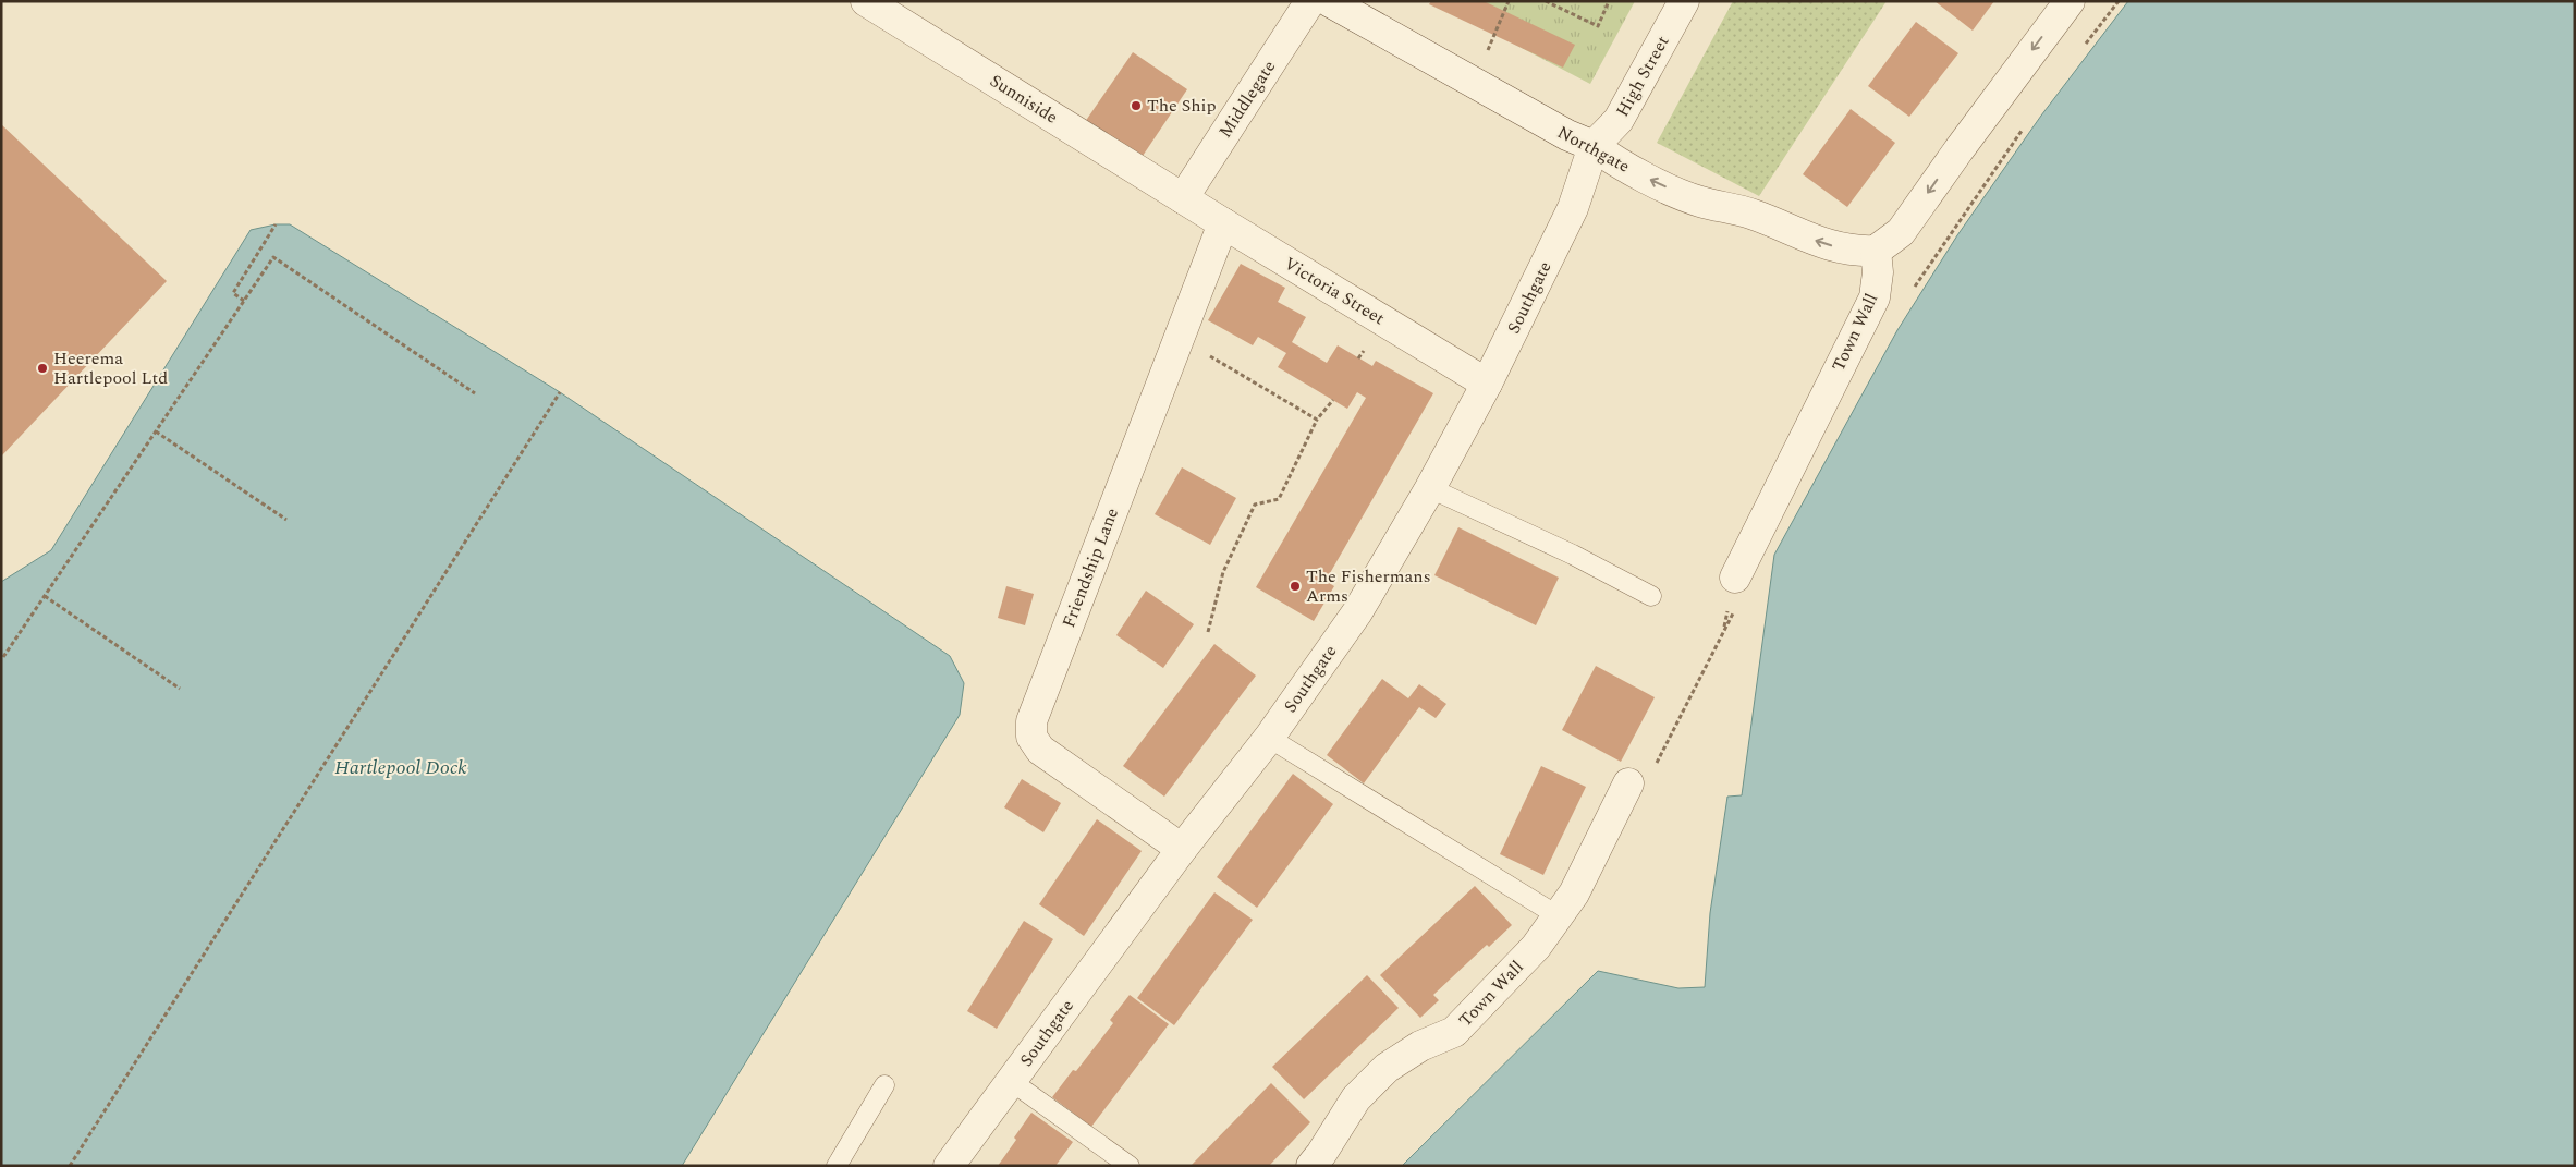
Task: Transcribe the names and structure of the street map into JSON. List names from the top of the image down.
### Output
{
  "streets": {
    "street": [
      "High Street",
      "Sunniside",
      "Middlegate",
      "Northgate",
      "Victoria Street",
      "Southgate",
      "Town Wall",
      "Friendship Lane"
    ]
  },
  "crossings": [
    ["High Street", "Northgate"],
    ["High Street", "Southgate"],
    ["Sunniside", "Middlegate"],
    ["Sunniside", "Victoria Street"],
    ["Middlegate", "Victoria Street"],
    ["Northgate", "Southgate"],
    ["Northgate", "Town Wall"],
    ["Victoria Street", "Southgate"],
    ["Victoria Street", "Friendship Lane"],
    ["Southgate", "Friendship Lane"]
  ],
  "one_way": ["Northgate"],
  "water": ["Hartlepool Dock"],
  "places": ["The Ship", "Heerema Hartlepool Ltd", "The Fishermans Arms"]
}
